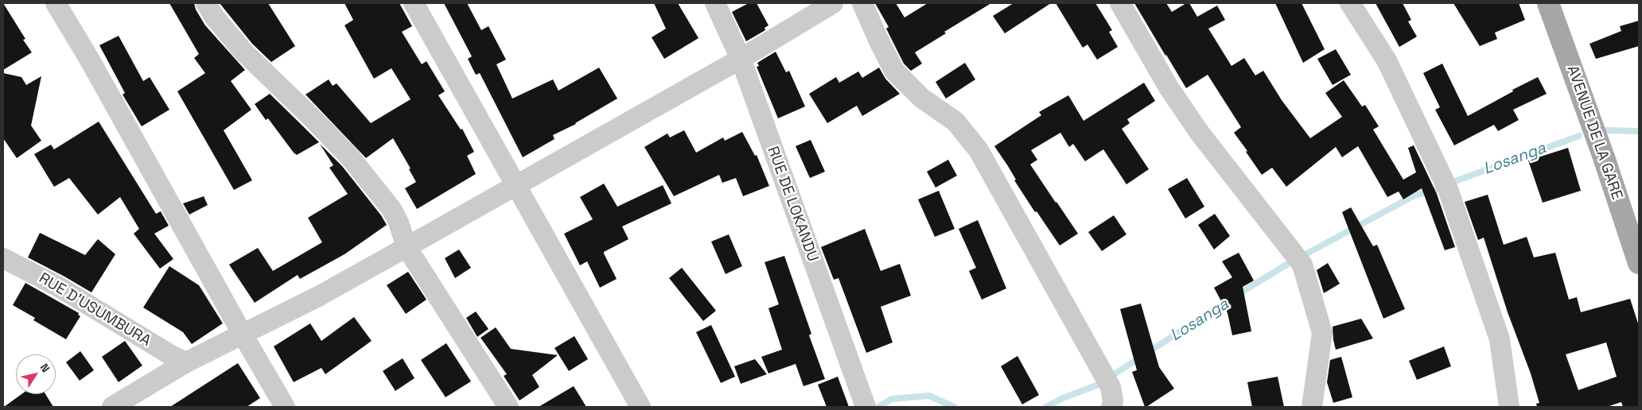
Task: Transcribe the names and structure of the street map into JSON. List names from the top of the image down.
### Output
{
  "streets": {
    "main road": ["AVENUE DE LA GARE"],
    "street": ["RUE DE LOKANDU", "RUE D'USUMBURA"]
  },
  "water": ["Losanga"],
  "north": "top right"
}
